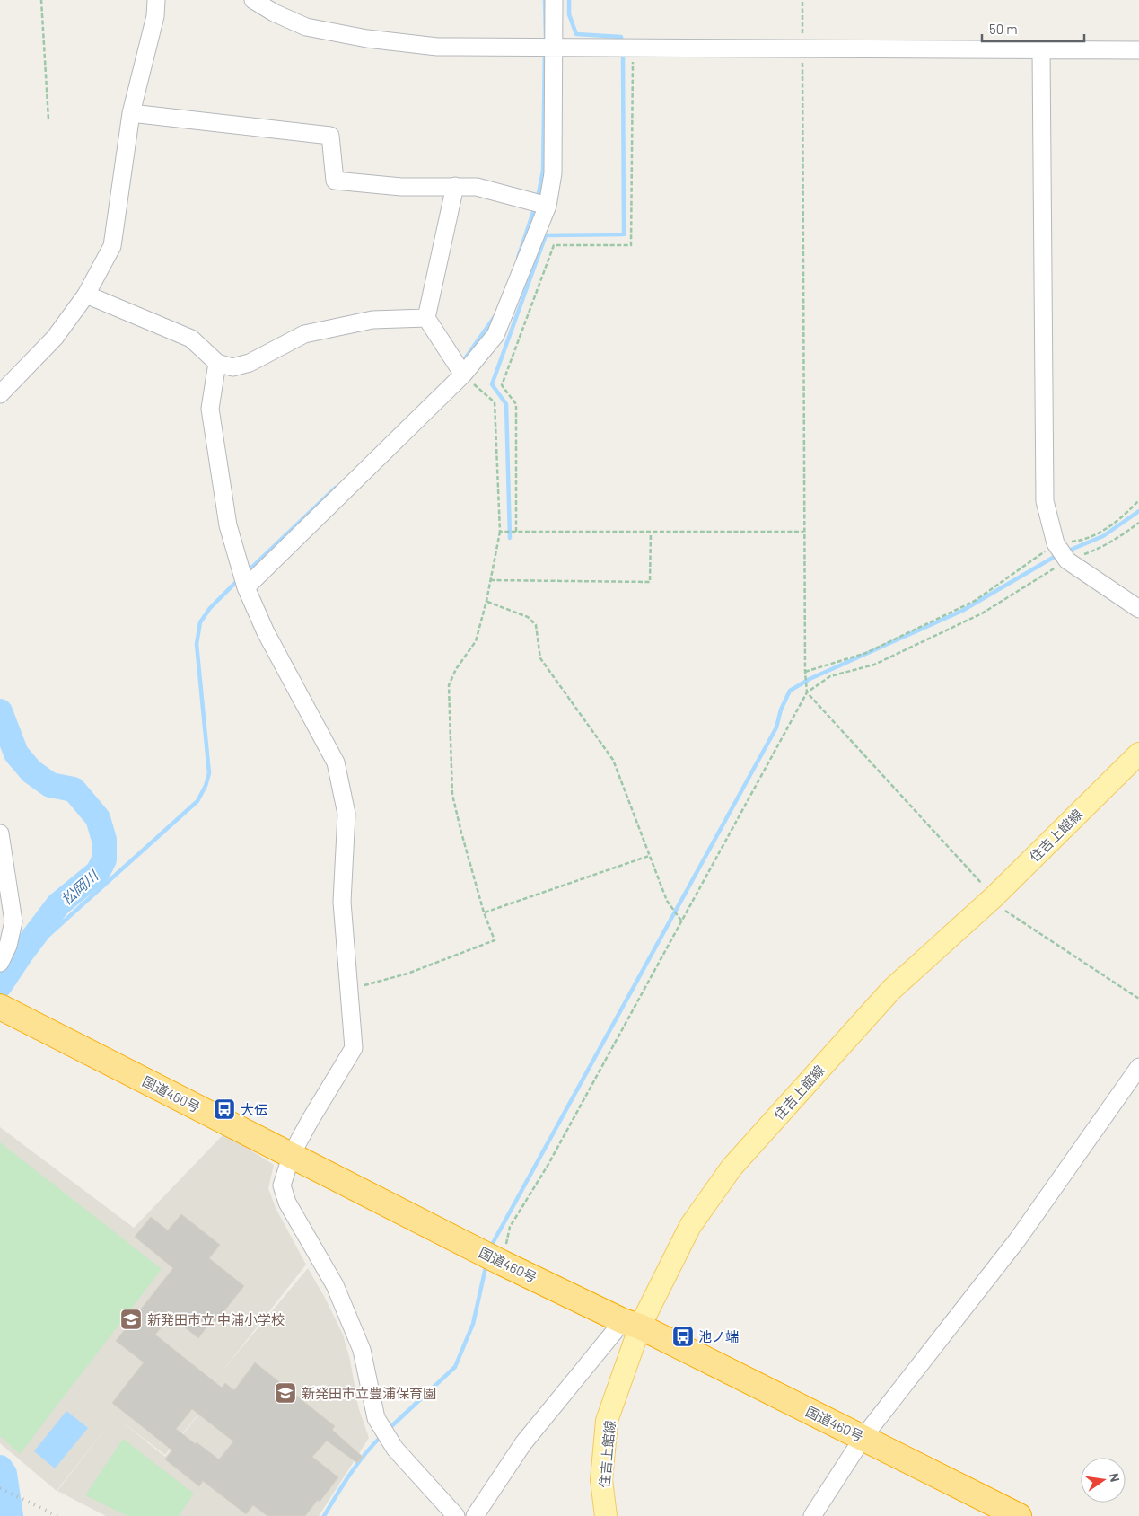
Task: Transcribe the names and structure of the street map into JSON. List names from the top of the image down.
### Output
{
  "streets": {
    "highway": ["国道460号"],
    "main road": ["住吉上館線"]
  },
  "crossings": [
    ["住吉上館線", "国道460号"]
  ],
  "water": ["松岡川"],
  "places": {
    "bus stop": ["大伝", "池ノ端"],
    "school or university": ["新発田市立 中浦小学校", "新発田市立豊浦保育園"]
  },
  "scale_bar": "50 m",
  "north": "right"
}
